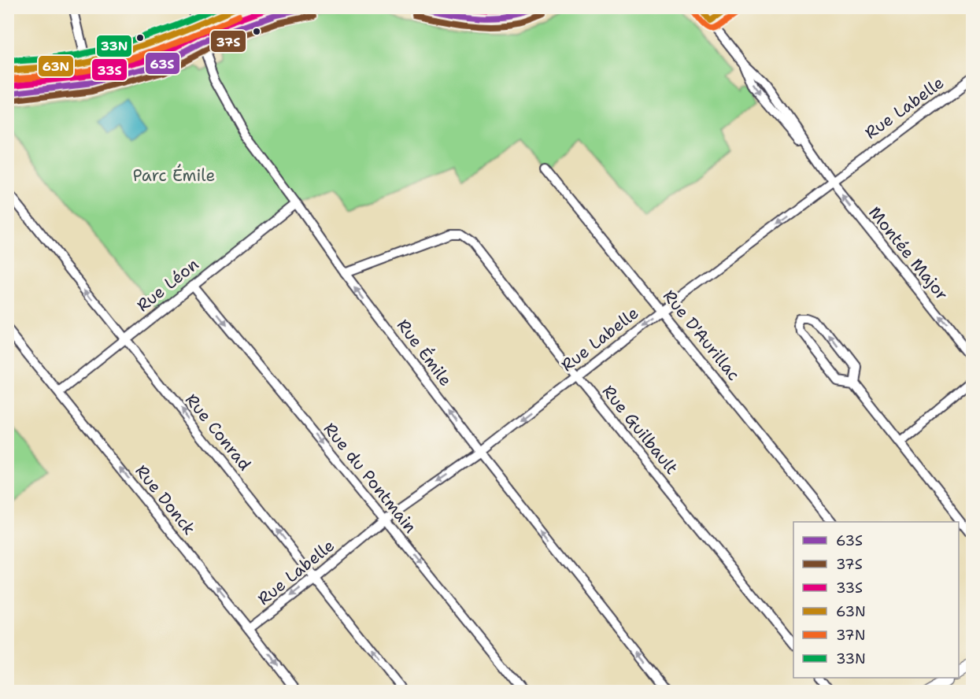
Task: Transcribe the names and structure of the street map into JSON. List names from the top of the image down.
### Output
{
  "streets": {
    "street": [
      "Rue Labelle",
      "Montée Major",
      "Rue Léon",
      "Rue D'Aurillac",
      "Rue Émile",
      "Rue Guilbault",
      "Rue Conrad",
      "Rue du Pontmain",
      "Rue Donck"
    ]
  },
  "crossings": [
    ["Rue Labelle", "Montée Major"],
    ["Rue Labelle", "Rue D'Aurillac"],
    ["Rue Labelle", "Rue Émile"],
    ["Rue Labelle", "Rue Guilbault"],
    ["Rue Labelle", "Rue Conrad"],
    ["Rue Labelle", "Rue du Pontmain"],
    ["Rue Labelle", "Rue Donck"],
    ["Rue Léon", "Rue Émile"],
    ["Rue Léon", "Rue Conrad"],
    ["Rue Léon", "Rue du Pontmain"],
    ["Rue Léon", "Rue Donck"],
    ["Rue Émile", "Rue Guilbault"]
  ],
  "one_way": [
    "Rue Labelle",
    "Montée Major",
    "Rue Émile",
    "Rue Conrad",
    "Rue du Pontmain"
  ],
  "parks": ["Parc Émile"],
  "lines": [
    "transit line 63S",
    "transit line 33S",
    "transit line 63N",
    "transit line 33N",
    "transit line 37N",
    "transit line 37S"
  ],
  "legend": [
    "63S",
    "37S",
    "33S",
    "63N",
    "37N",
    "33N"
  ]
}
